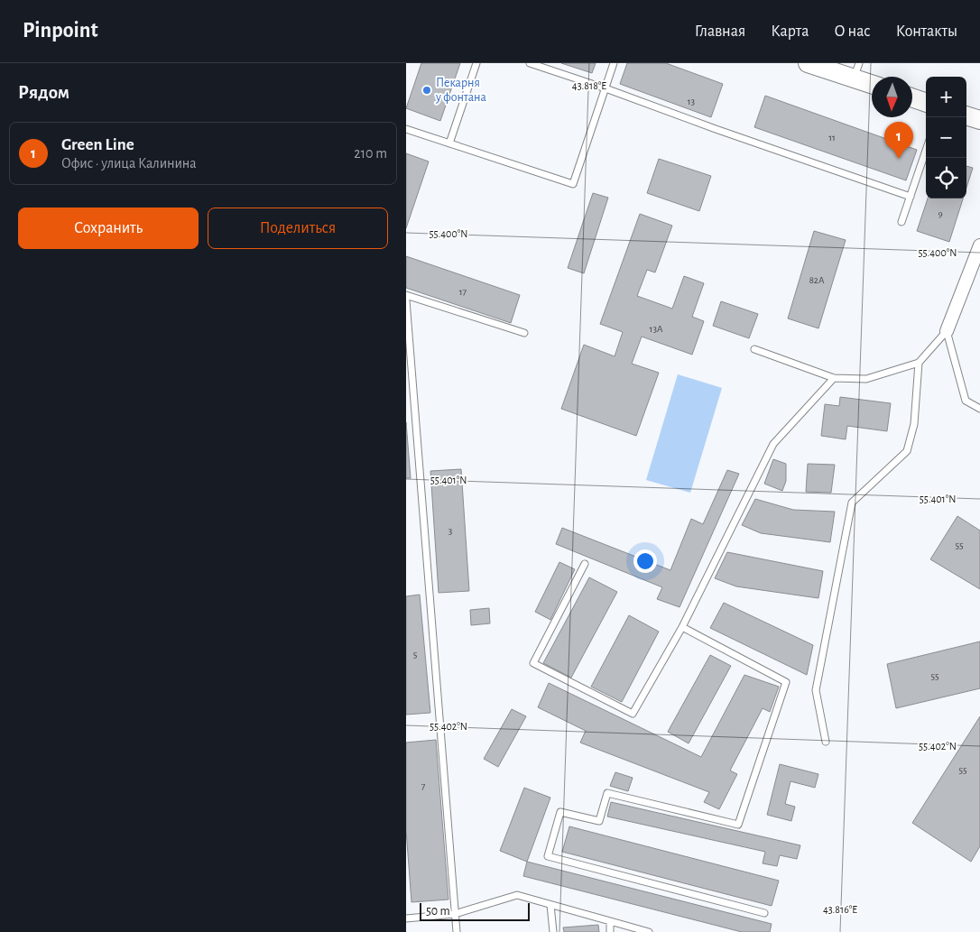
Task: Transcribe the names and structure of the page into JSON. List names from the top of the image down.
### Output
{
  "places": ["Пекарня у фонтана"],
  "house_numbers": [
    "13",
    "11",
    "9",
    "82А",
    "17",
    "13А",
    "3",
    "55",
    "5",
    "55",
    "55",
    "7"
  ],
  "scale_bar": "50 m",
  "north": "bottom",
  "page": {
    "header": "Pinpoint",
    "nav": [
      "Главная",
      "Карта",
      "О нас",
      "Контакты"
    ],
    "heading": "Рядом",
    "map_buttons": ["+", "−"],
    "list": [
      {
        "mark": "1",
        "name": "Green Line",
        "note": "Офис · улица Калинина",
        "value": "210 m"
      }
    ],
    "pins": "1",
    "buttons": ["Сохранить", "Поделиться"],
    "scale": "50 m"
  },
  "coordinates": [
    "43.818°E",
    "55.400°N",
    "55.401°N",
    "55.402°N",
    "43.816°E"
  ]
}
